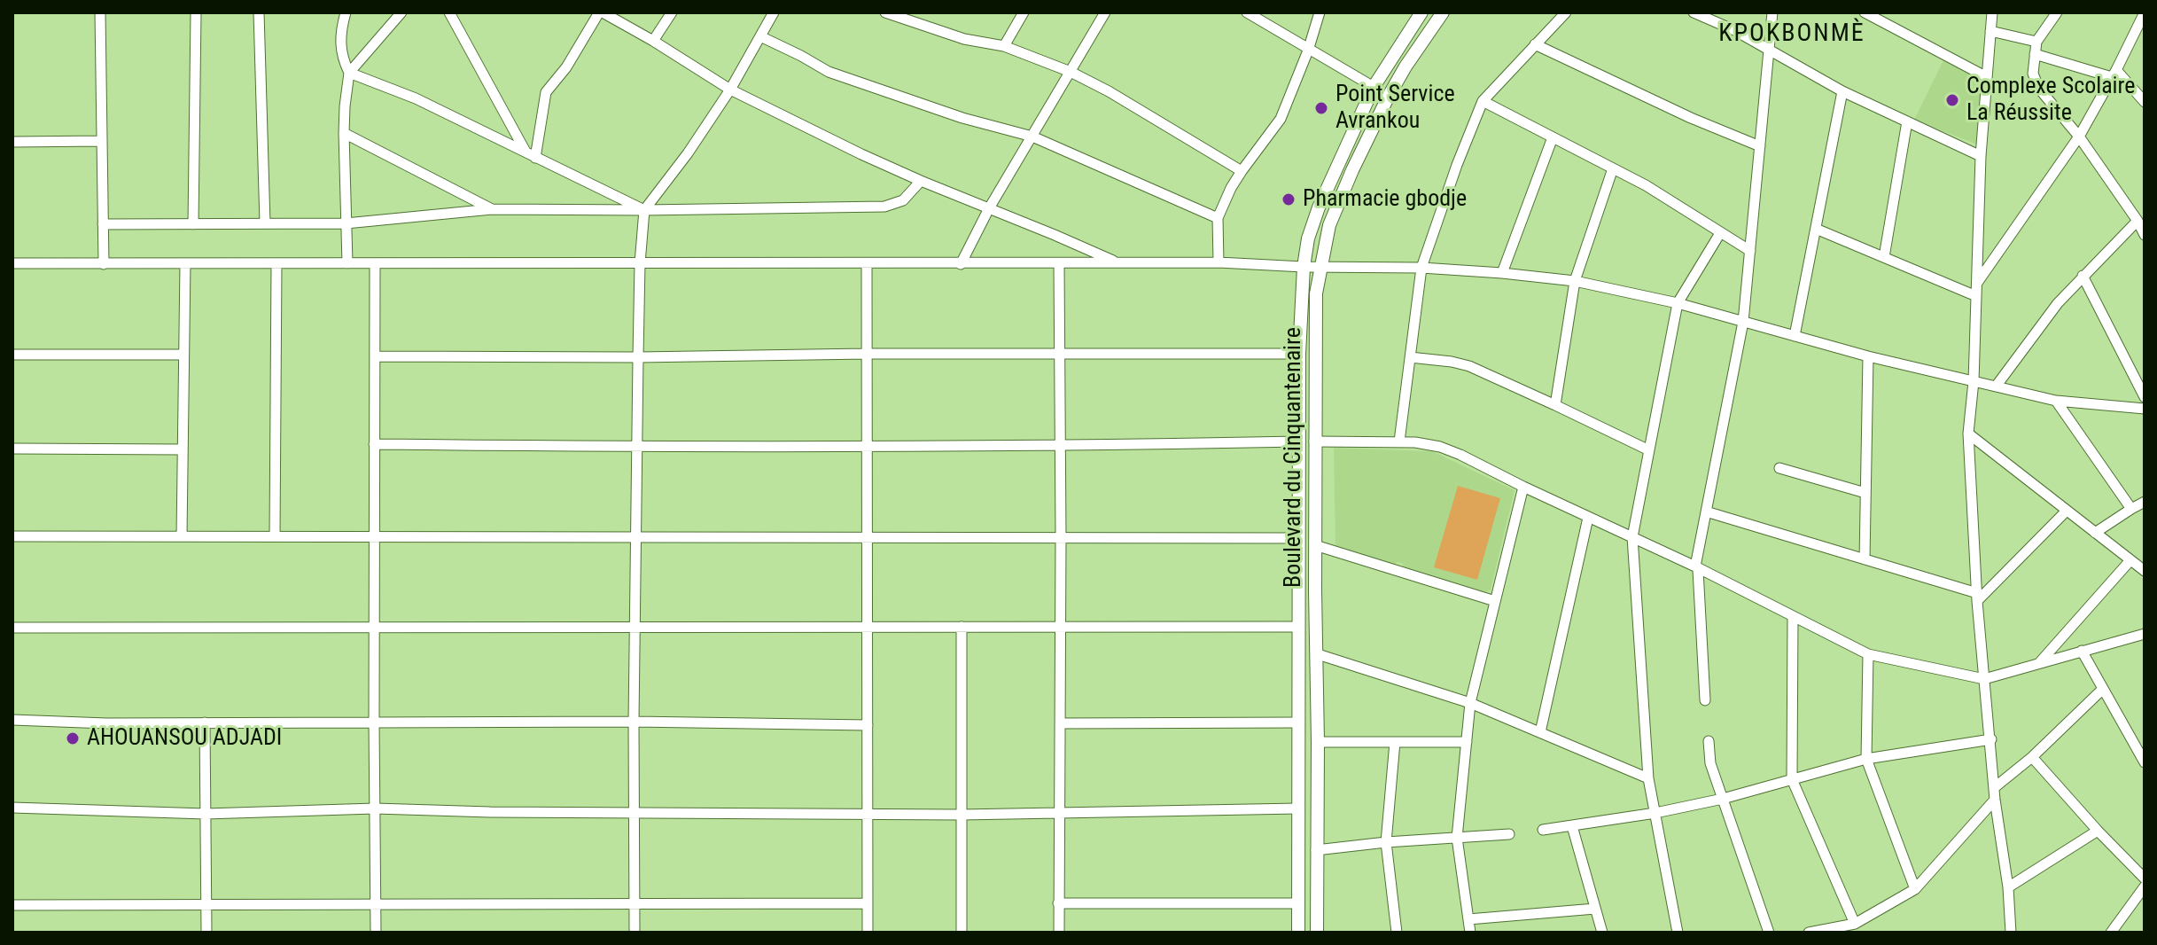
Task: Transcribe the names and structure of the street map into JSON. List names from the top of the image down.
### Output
{
  "streets": {
    "main road": ["Boulevard du Cinquantenaire"]
  },
  "districts": ["KPOKBONMÈ"],
  "places": [
    "Complexe Scolaire La Réussite",
    "Point Service Avrankou",
    "Pharmacie gbodje",
    "AHOUANSOU ADJADI"
  ]
}
